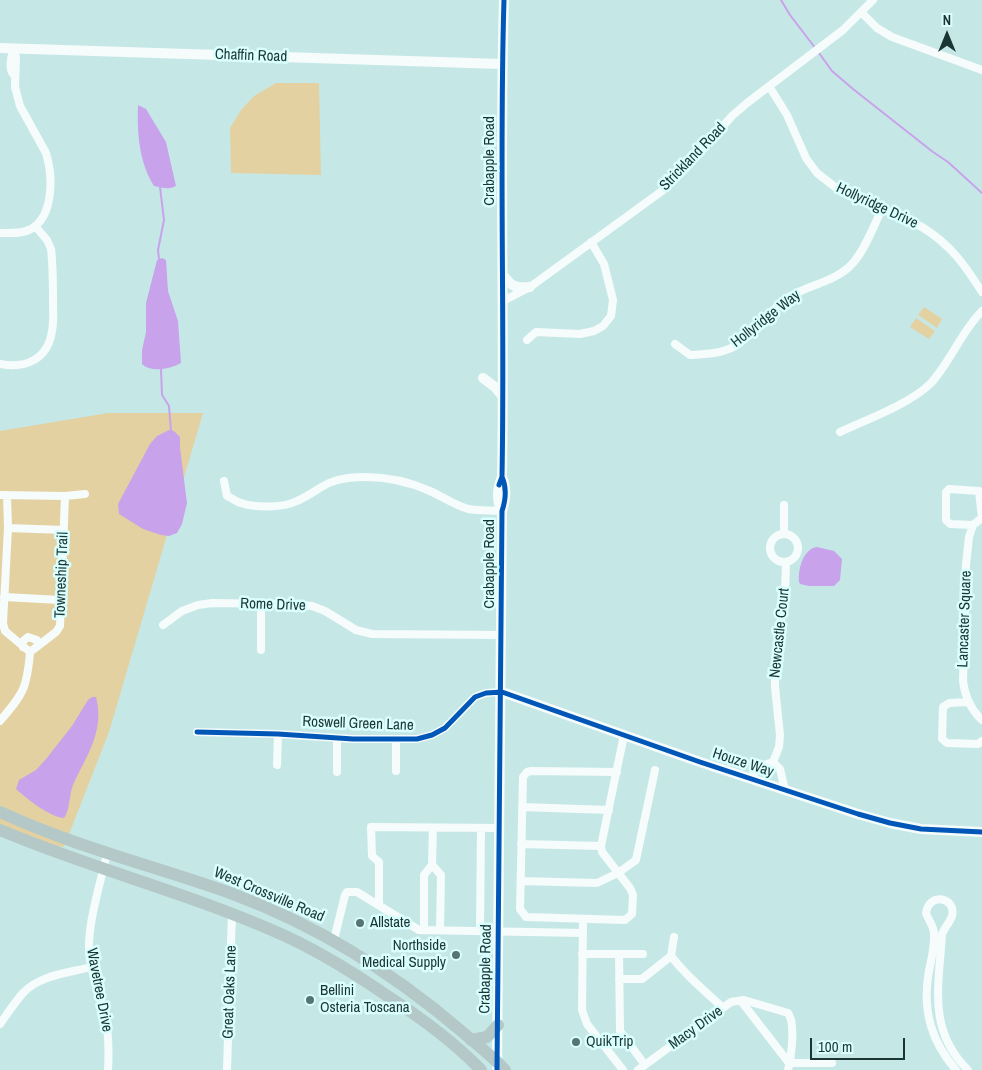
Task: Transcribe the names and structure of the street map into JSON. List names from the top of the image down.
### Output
{
  "streets": {
    "main road": ["West Crossville Road"],
    "street": [
      "Chaffin Road",
      "Strickland Road",
      "Crabapple Road",
      "Hollyridge Drive",
      "Hollyridge Way",
      "Towneship Trail",
      "Rome Drive",
      "Lancaster Square",
      "Newcastle Court",
      "Roswell Green Lane",
      "Houze Way",
      "Wavetree Drive",
      "Great Oaks Lane",
      "Macy Drive"
    ]
  },
  "crossings": [
    ["Chaffin Road", "Crabapple Road"],
    ["Strickland Road", "Crabapple Road"],
    ["Strickland Road", "Hollyridge Drive"],
    ["Crabapple Road", "Rome Drive"],
    ["Crabapple Road", "Roswell Green Lane"],
    ["Crabapple Road", "Houze Way"],
    ["Crabapple Road", "West Crossville Road"],
    ["Hollyridge Drive", "Hollyridge Way"],
    ["Roswell Green Lane", "Houze Way"],
    ["West Crossville Road", "Wavetree Drive"],
    ["West Crossville Road", "Great Oaks Lane"]
  ],
  "places": [
    "Allstate",
    "Northside Medical Supply",
    "Bellini Osteria Toscana",
    "QuikTrip"
  ],
  "scale_bar": "100 m",
  "north": "top"
}
